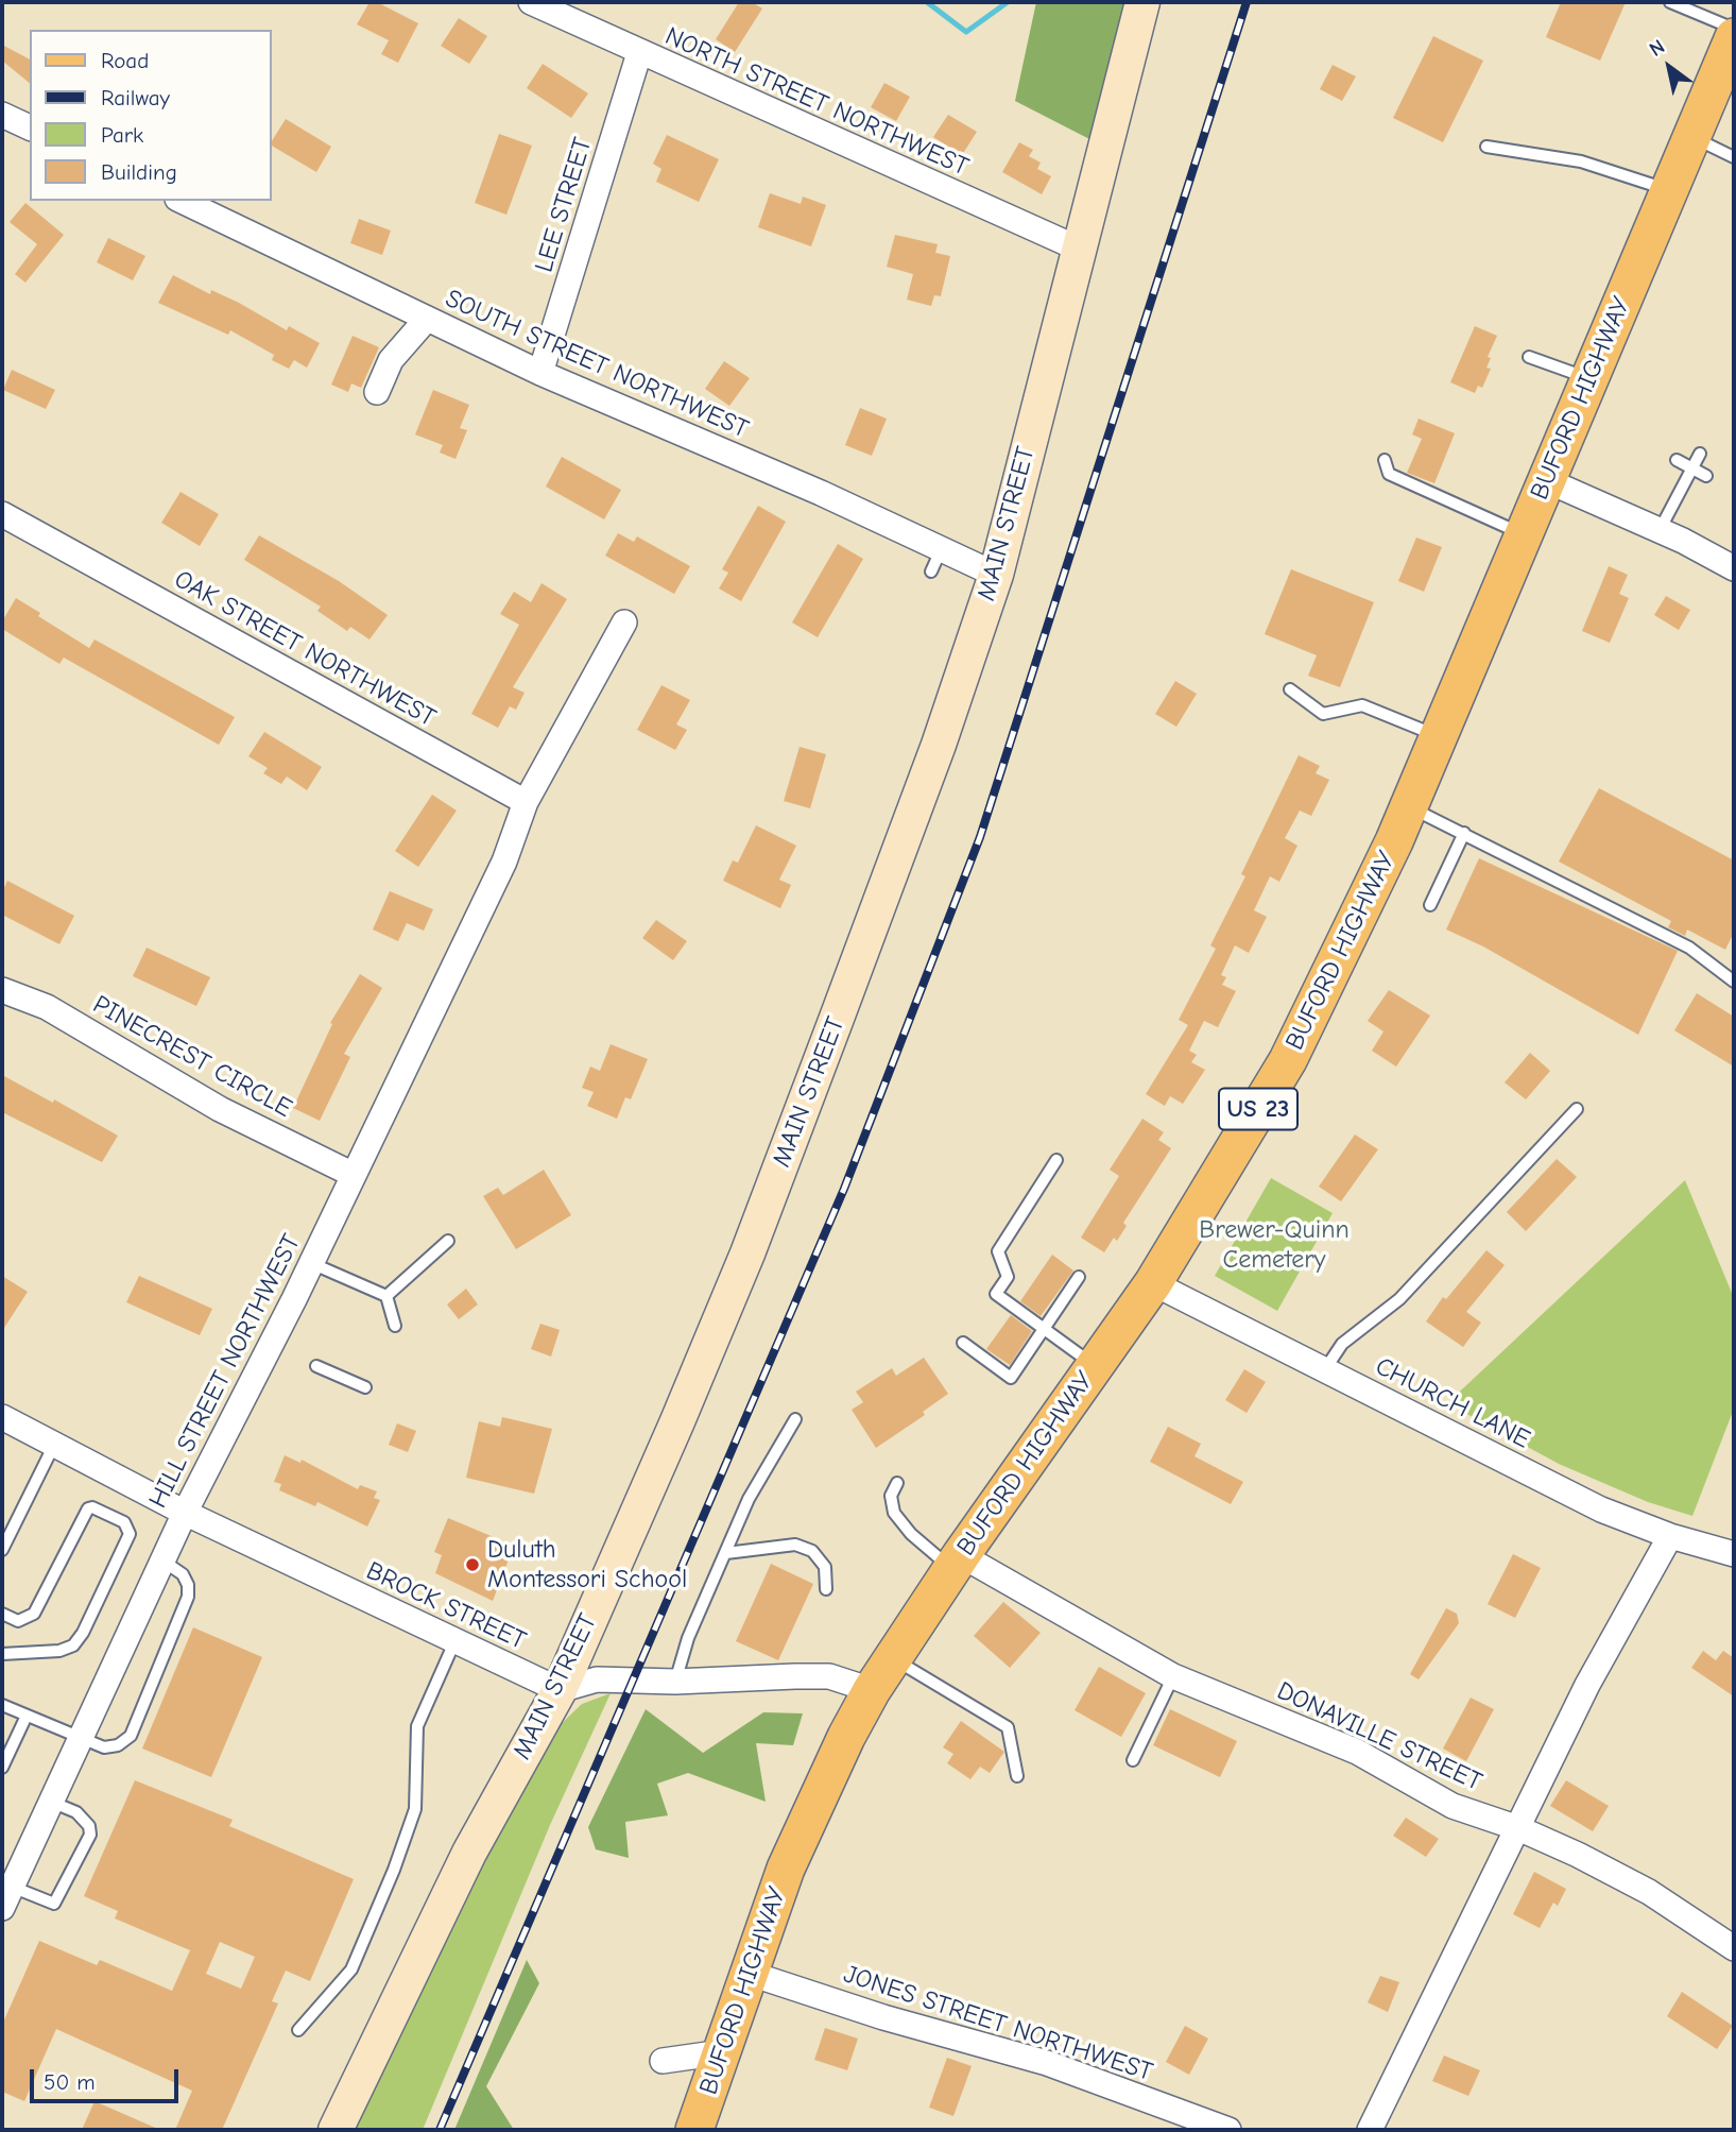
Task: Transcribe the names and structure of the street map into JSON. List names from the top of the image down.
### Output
{
  "streets": {
    "main road": ["BUFORD HIGHWAY", "US 23"],
    "street": [
      "NORTH STREET NORTHWEST",
      "LEE STREET",
      "SOUTH STREET NORTHWEST",
      "MAIN STREET",
      "OAK STREET NORTHWEST",
      "PINECREST CIRCLE",
      "HILL STREET NORTHWEST",
      "CHURCH LANE",
      "BROCK STREET",
      "DONAVILLE STREET",
      "JONES STREET NORTHWEST"
    ]
  },
  "crossings": [
    ["NORTH STREET NORTHWEST", "LEE STREET"],
    ["NORTH STREET NORTHWEST", "MAIN STREET"],
    ["LEE STREET", "SOUTH STREET NORTHWEST"],
    ["SOUTH STREET NORTHWEST", "MAIN STREET"],
    ["BUFORD HIGHWAY", "CHURCH LANE"],
    ["BUFORD HIGHWAY", "DONAVILLE STREET"],
    ["BUFORD HIGHWAY", "JONES STREET NORTHWEST"],
    ["MAIN STREET", "BROCK STREET"],
    ["OAK STREET NORTHWEST", "HILL STREET NORTHWEST"],
    ["PINECREST CIRCLE", "HILL STREET NORTHWEST"],
    ["HILL STREET NORTHWEST", "BROCK STREET"]
  ],
  "parks": ["Brewer-Quinn Cemetery"],
  "places": ["Duluth Montessori School"],
  "legend": [
    "Road",
    "Railway",
    "Park",
    "Building"
  ],
  "scale_bar": "50 m",
  "north": "top left"
}
